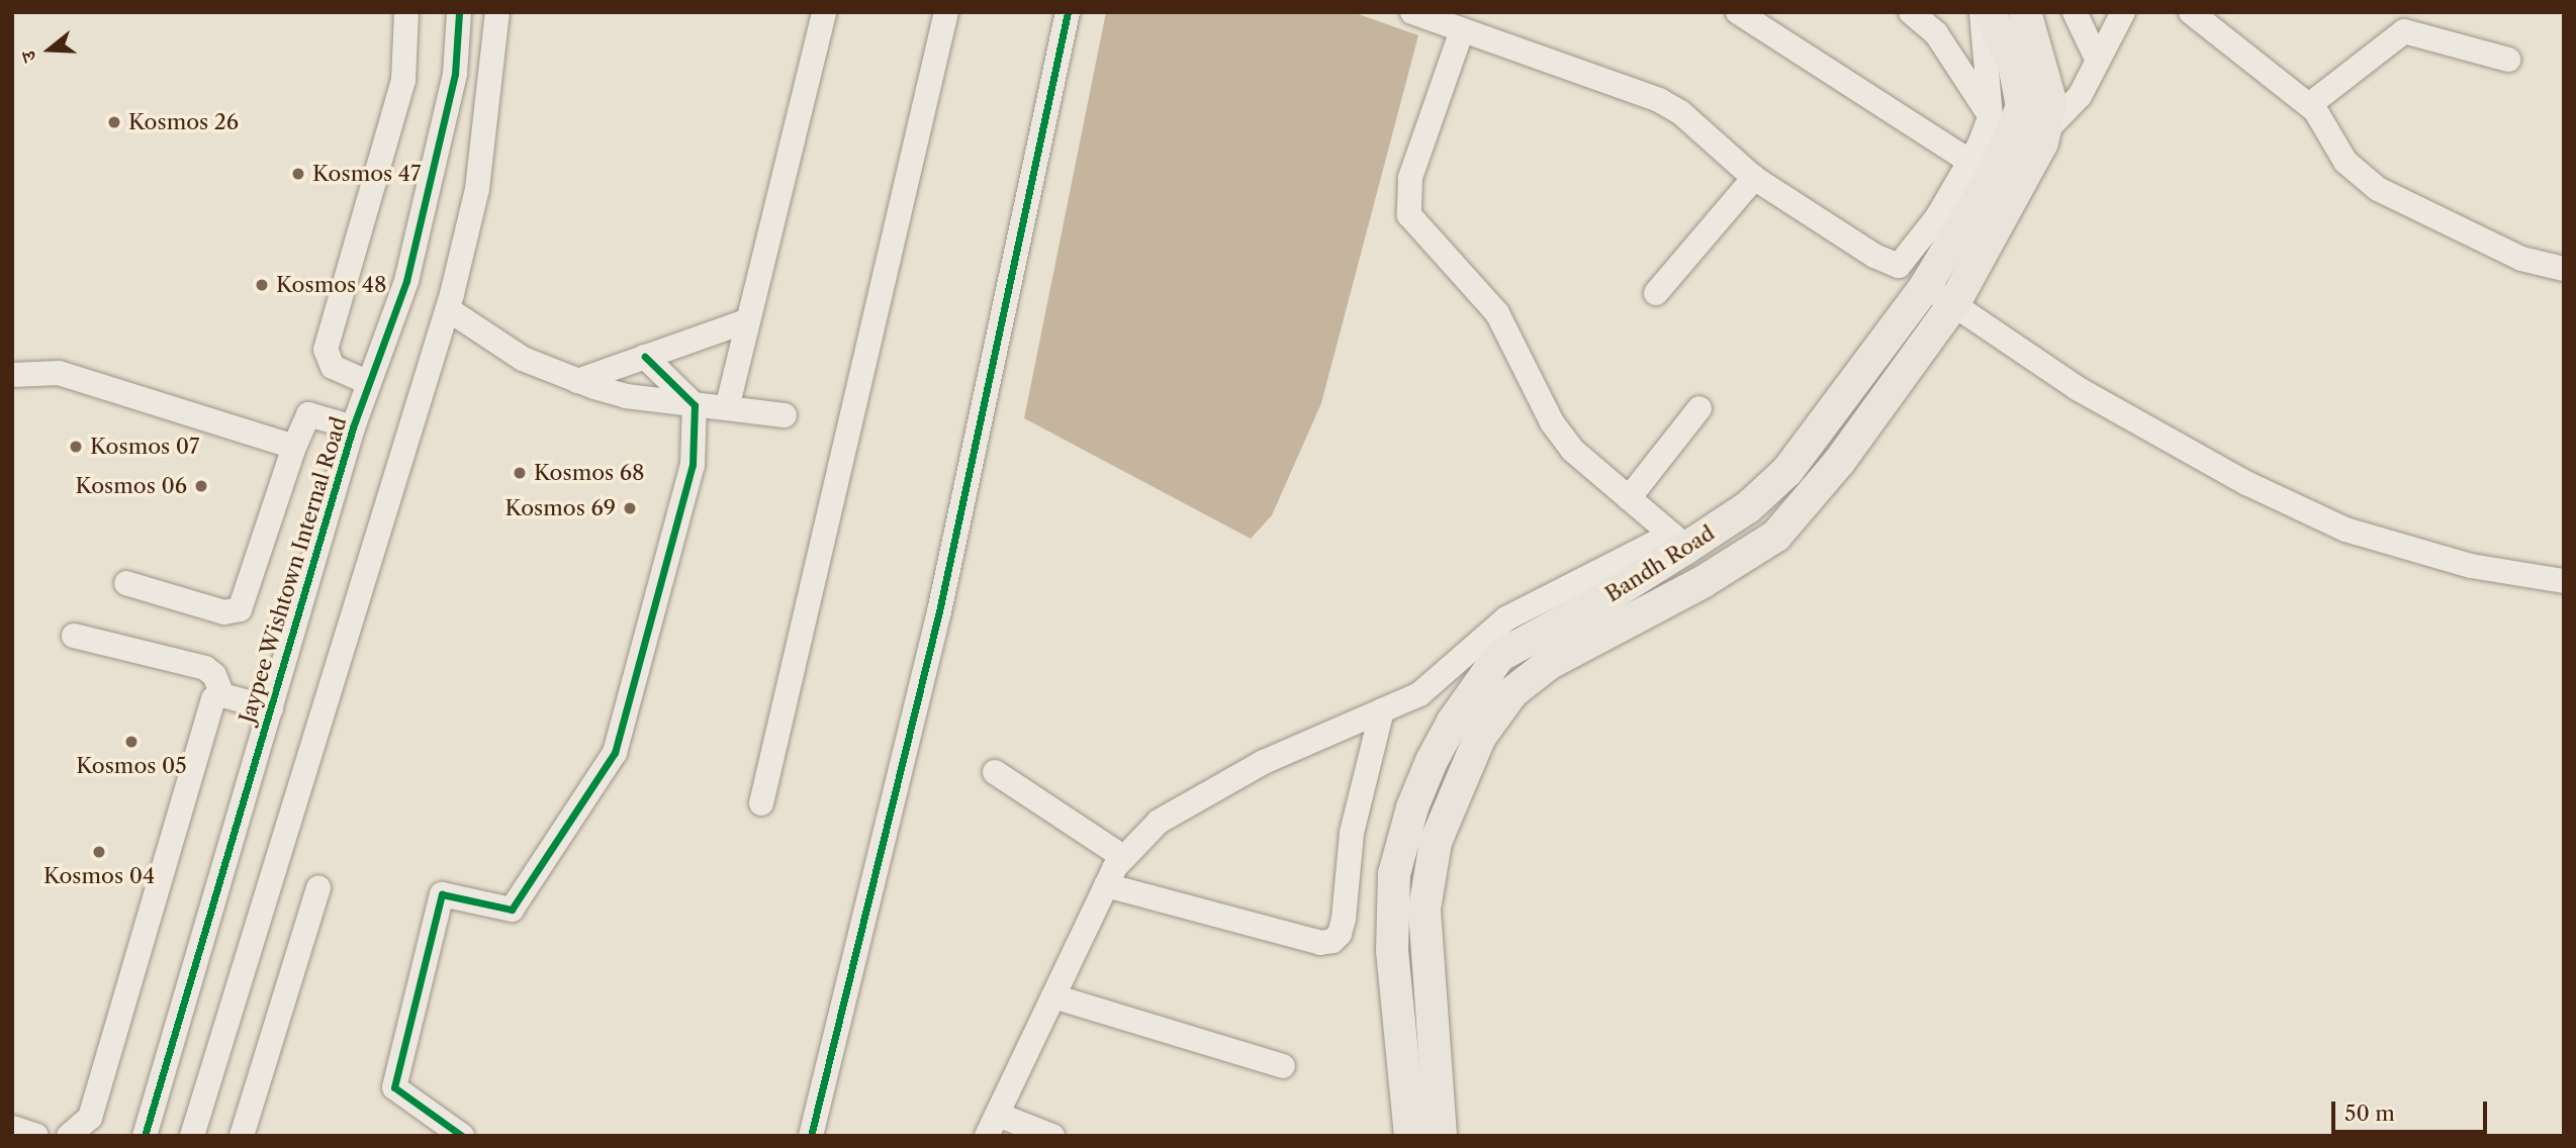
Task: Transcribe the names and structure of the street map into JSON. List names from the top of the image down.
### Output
{
  "streets": {
    "main road": ["Bandh Road"],
    "street": ["Jaypee Wishtown Internal Road"]
  },
  "places": [
    "Kosmos 26",
    "Kosmos 47",
    "Kosmos 48",
    "Kosmos 07",
    "Kosmos 68",
    "Kosmos 06",
    "Kosmos 69",
    "Kosmos 05",
    "Kosmos 04"
  ],
  "scale_bar": "50 m",
  "north": "left"
}
